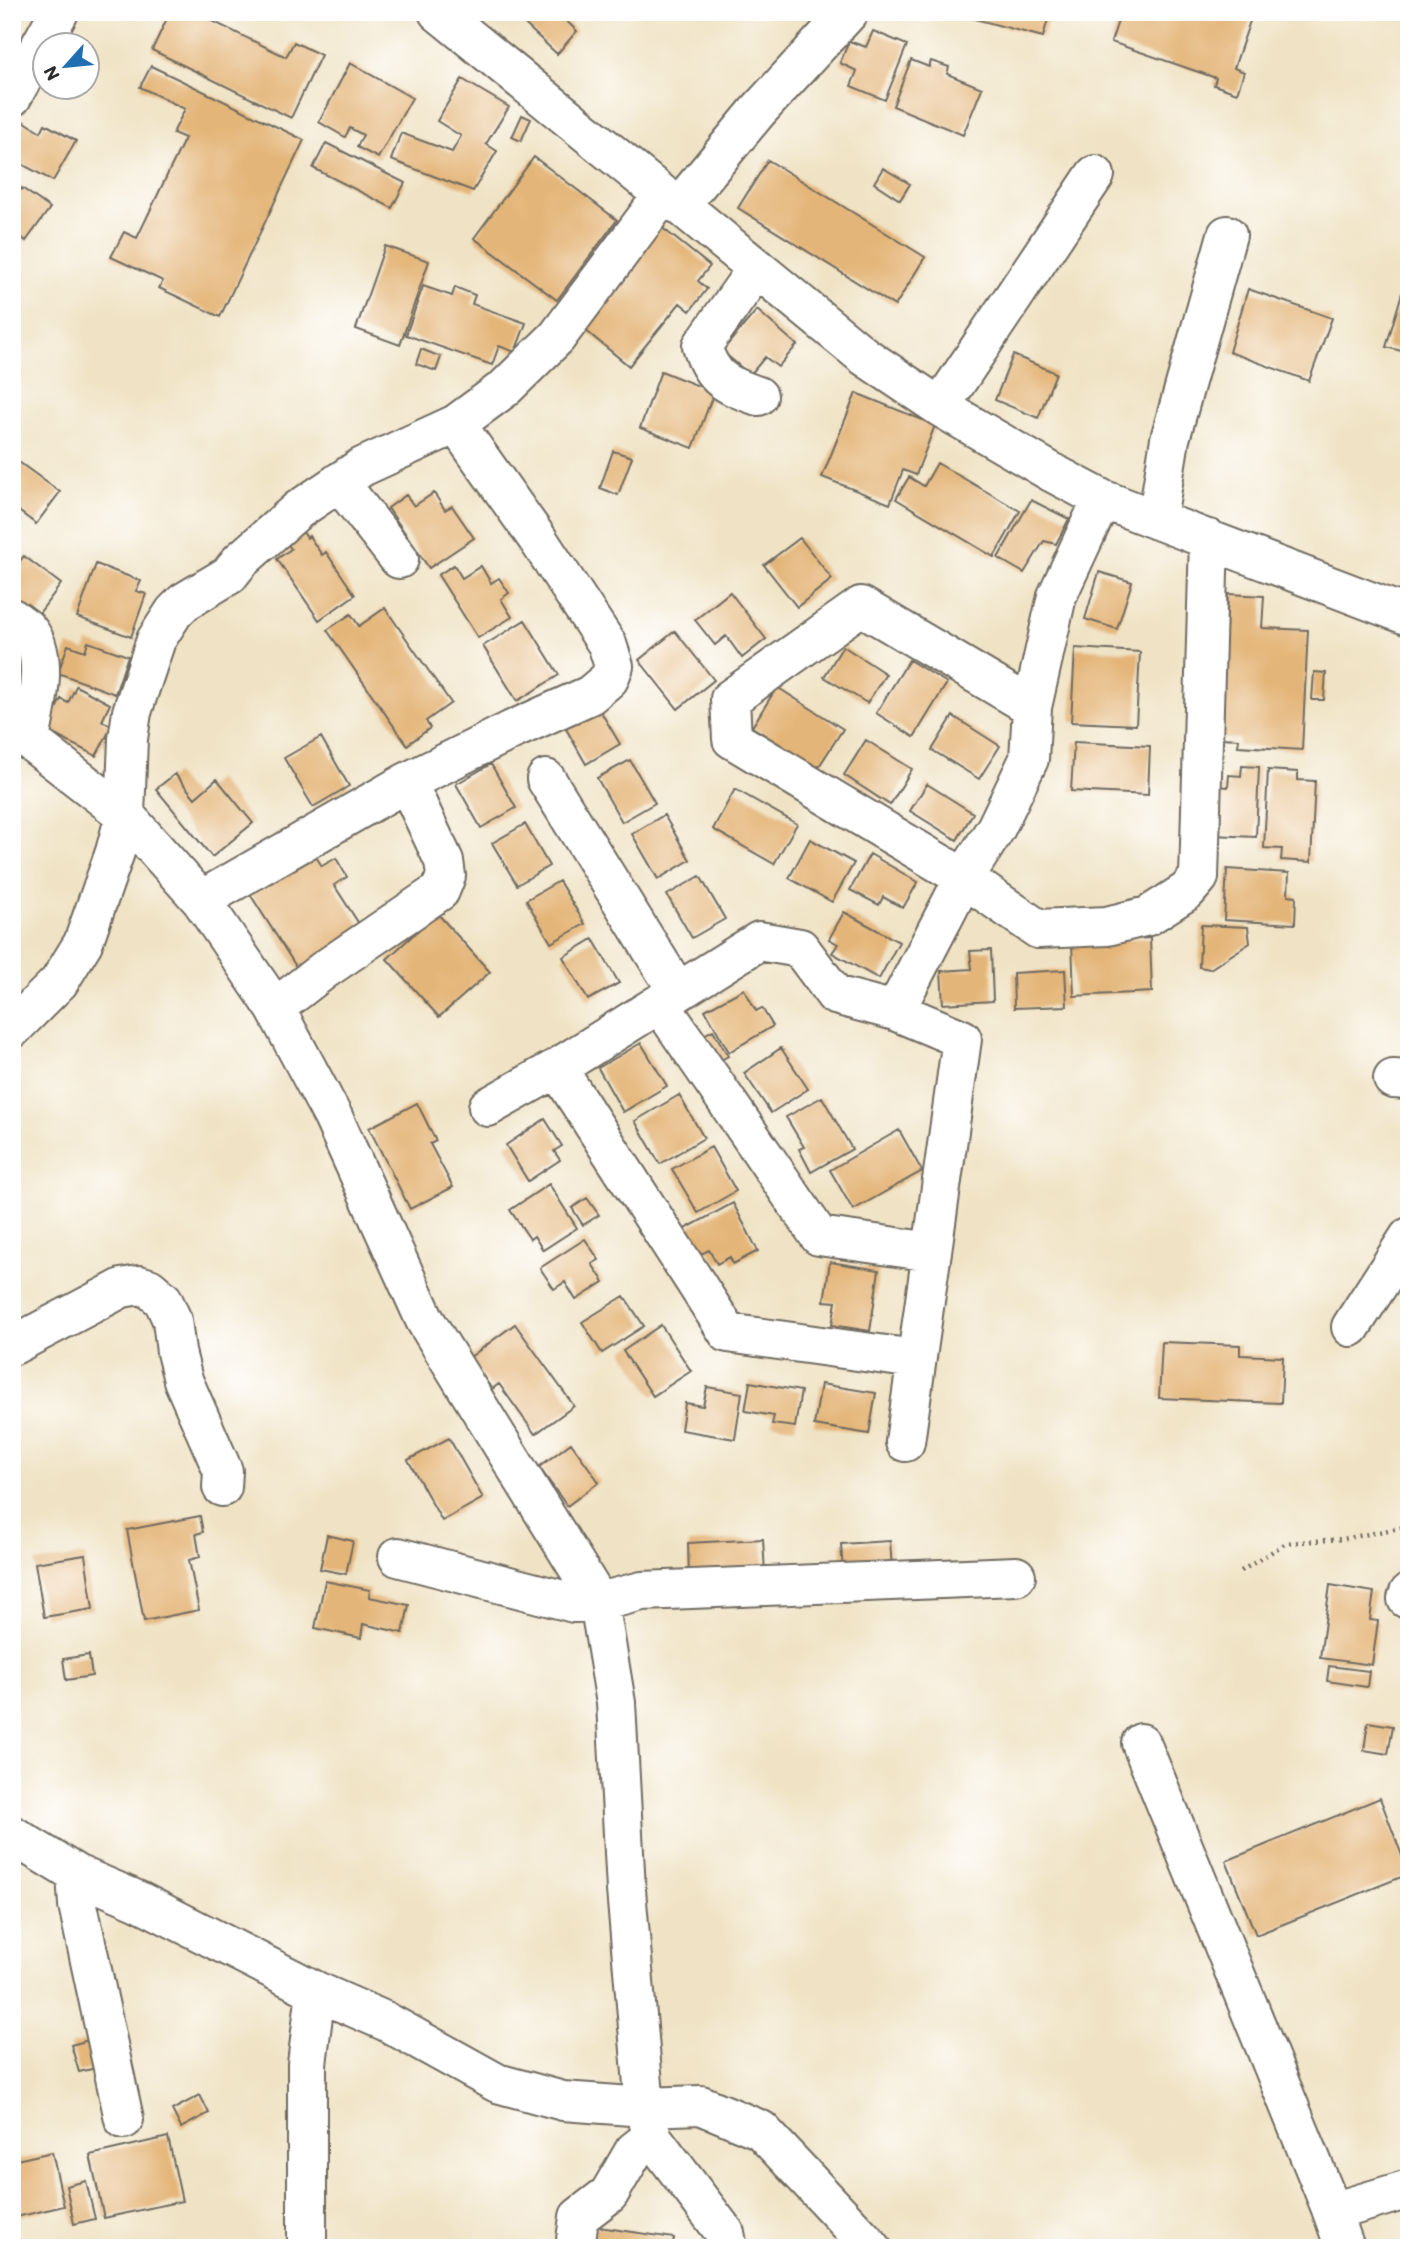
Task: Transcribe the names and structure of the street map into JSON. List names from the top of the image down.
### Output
{
  "north": "bottom left"
}
